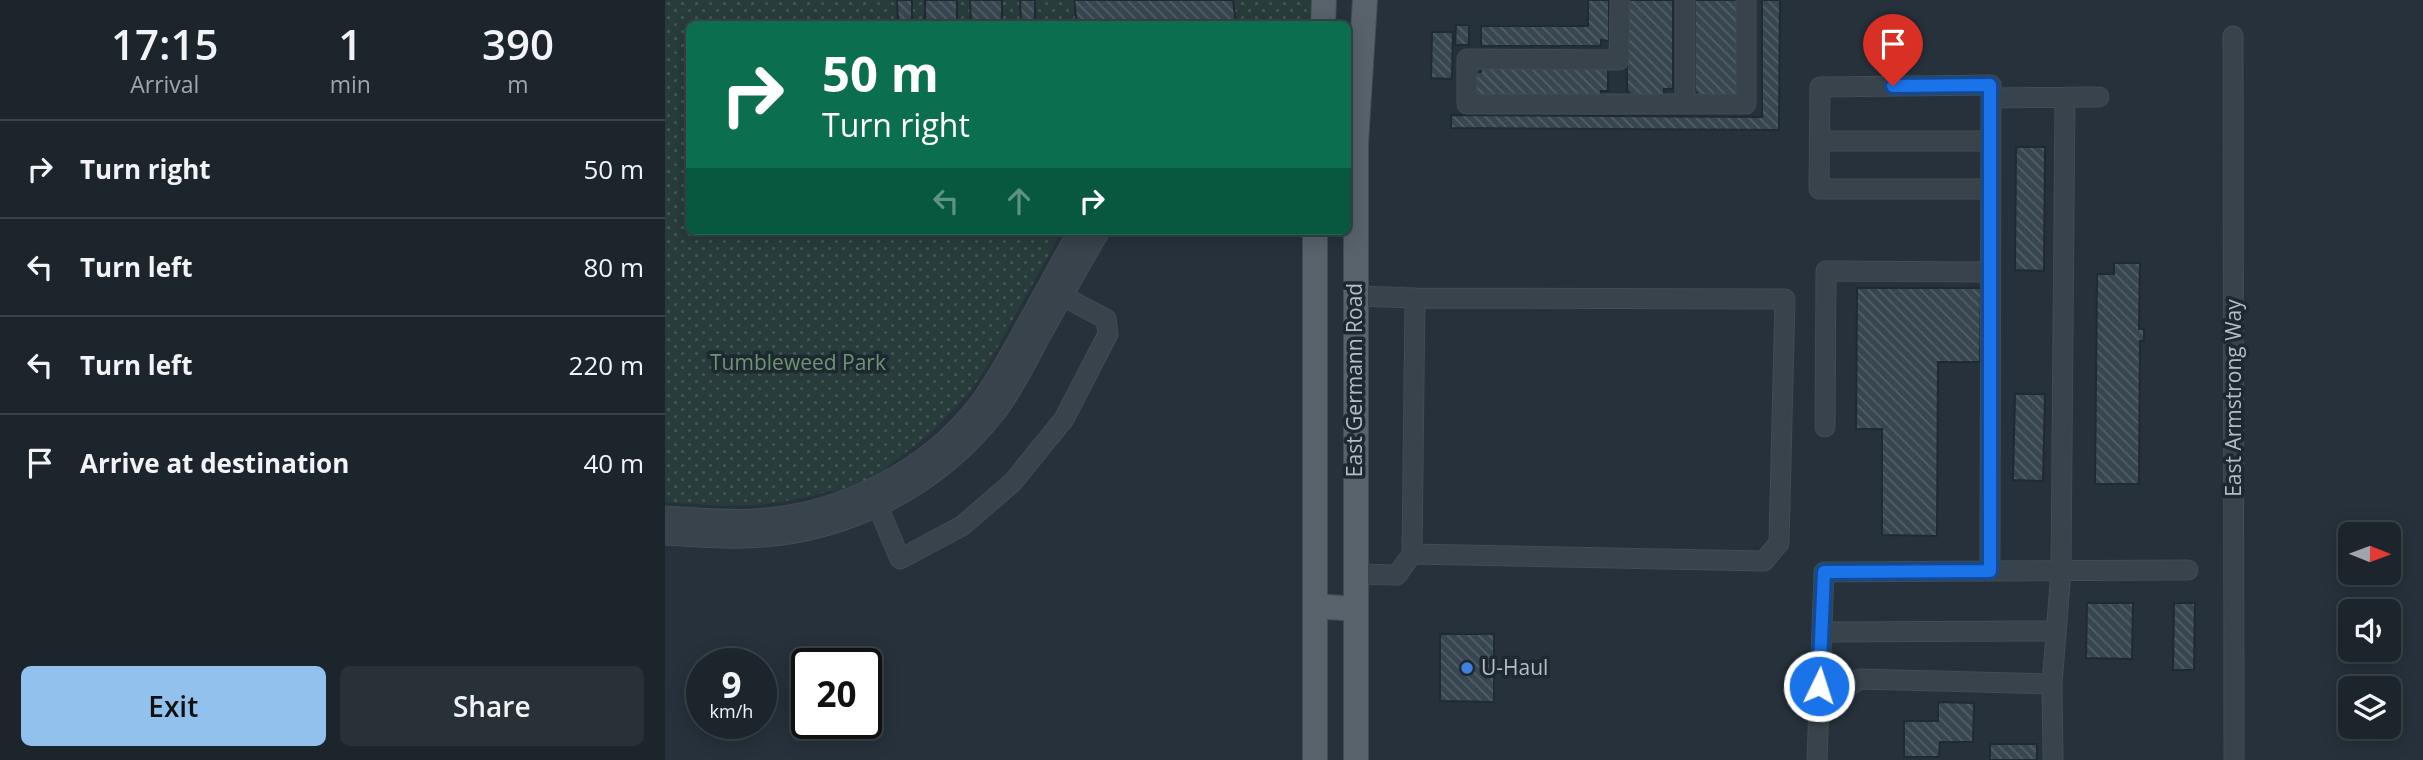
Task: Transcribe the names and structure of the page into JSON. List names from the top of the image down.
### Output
{
  "streets": {
    "main road": ["East Germann Road"],
    "street": ["East Armstrong Way"]
  },
  "parks": ["Tumbleweed Park"],
  "places": ["U-Haul"],
  "north": "right",
  "page": {
    "eta": [
      "17:15",
      "Arrival",
      "1",
      "min",
      "390",
      "m"
    ],
    "turn": ["50 m", "Turn right"],
    "list": [
      {
        "name": "Turn right",
        "value": "50 m"
      },
      {
        "name": "Turn left",
        "value": "80 m"
      },
      {
        "name": "Turn left",
        "value": "220 m"
      },
      {
        "name": "Arrive at destination",
        "value": "40 m"
      }
    ],
    "speed": "9 km/h",
    "limit": "20",
    "buttons": ["Exit", "Share"]
  }
}
